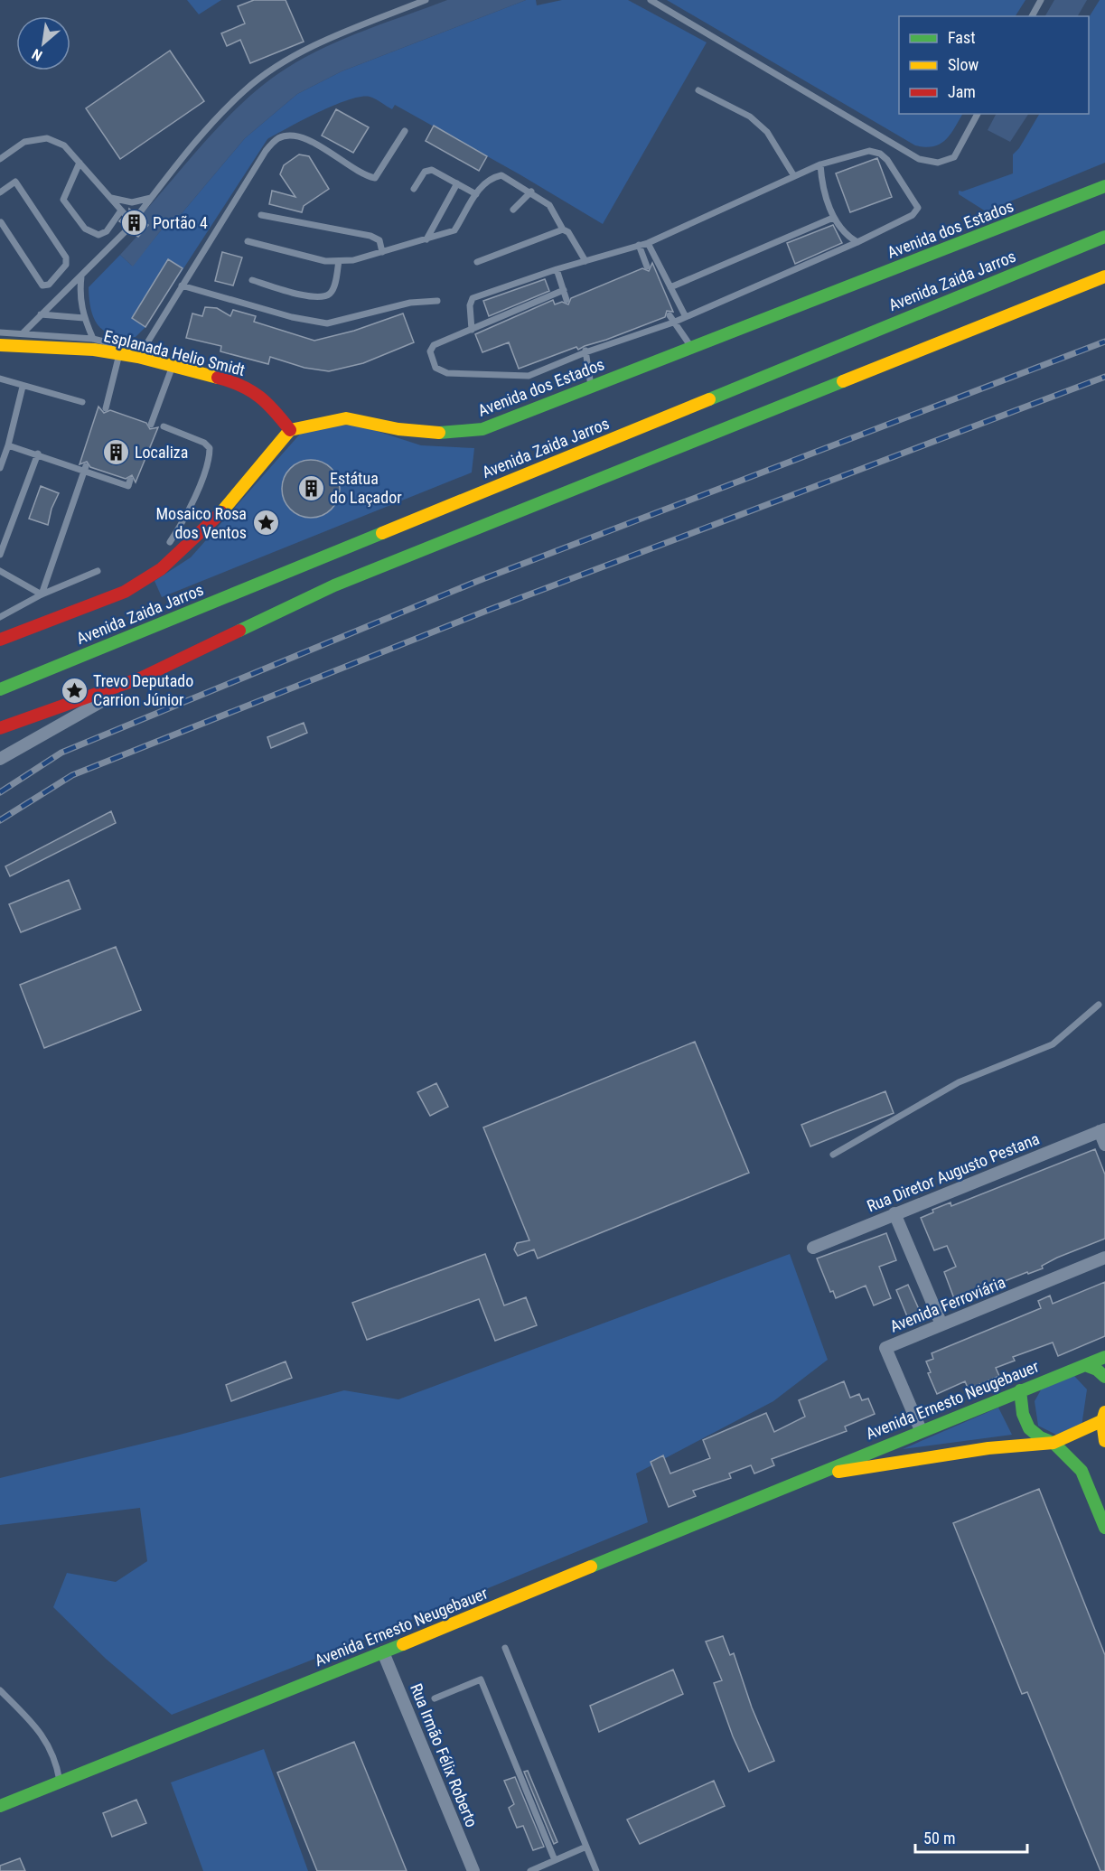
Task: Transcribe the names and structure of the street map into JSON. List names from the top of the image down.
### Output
{
  "streets": {
    "main road": [
      "Avenida dos Estados",
      "Avenida Zaida Jarros",
      "Esplanada Helio Smidt",
      "Avenida Ernesto Neugebauer"
    ],
    "street": ["Rua Diretor Augusto Pestana", "Avenida Ferroviária", "Rua Irmão Félix Roberto"]
  },
  "crossings": [
    ["Avenida dos Estados", "Esplanada Helio Smidt"],
    ["Avenida Ferroviária", "Avenida Ernesto Neugebauer"],
    ["Avenida Ernesto Neugebauer", "Rua Irmão Félix Roberto"]
  ],
  "places": {
    "building": ["Portão 4", "Localiza", "Estátua do Laçador"],
    "place": ["Mosaico Rosa dos Ventos", "Trevo Deputado Carrion Júnior"]
  },
  "legend": ["Fast", "Slow", "Jam"],
  "scale_bar": "50 m",
  "north": "bottom left"
}
